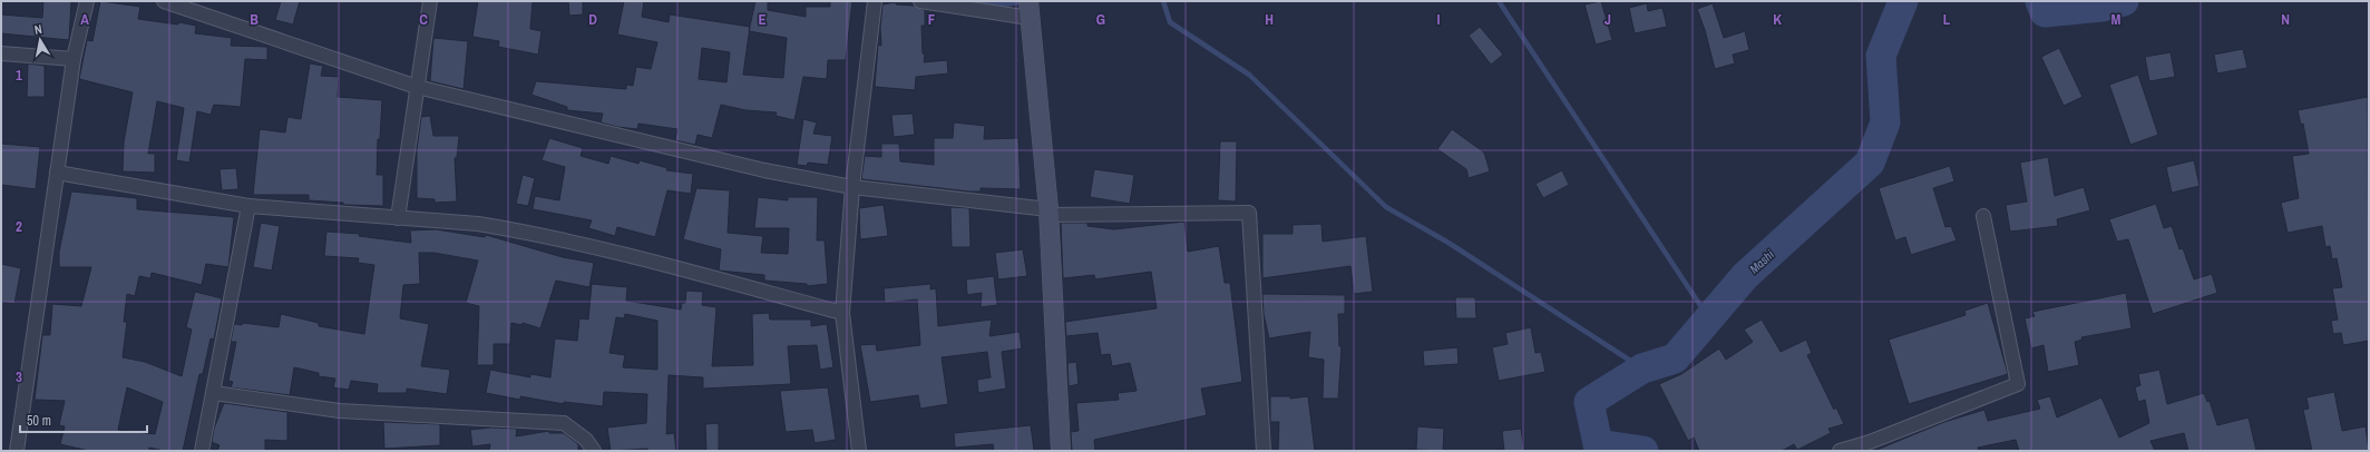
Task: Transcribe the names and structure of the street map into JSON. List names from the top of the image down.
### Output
{
  "water": ["Mashi"],
  "scale_bar": "50 m",
  "north": "top",
  "grid": {
    "columns": [
      "A",
      "B",
      "C",
      "D",
      "E",
      "F",
      "G",
      "H",
      "I",
      "J",
      "K",
      "L",
      "M",
      "N"
    ],
    "rows": ["1", "2", "3"]
  }
}
